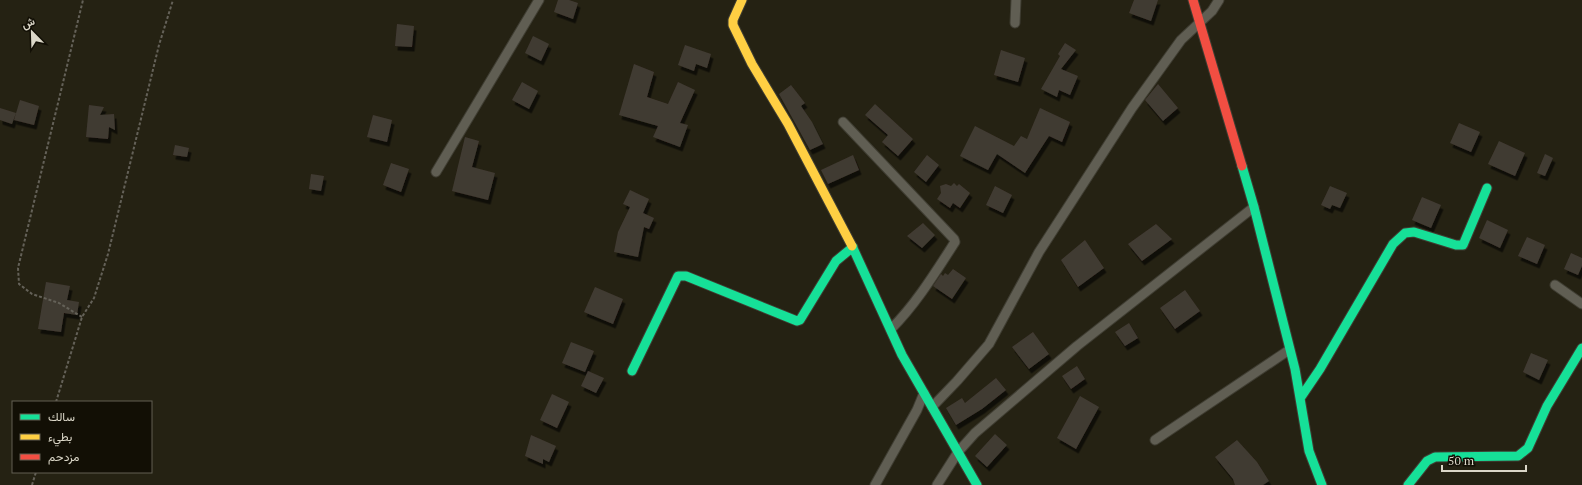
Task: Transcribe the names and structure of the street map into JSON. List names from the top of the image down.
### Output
{
  "legend": ["سالك", "بطيء", "مزدحم"],
  "scale_bar": "50 m",
  "north": "top left"
}
